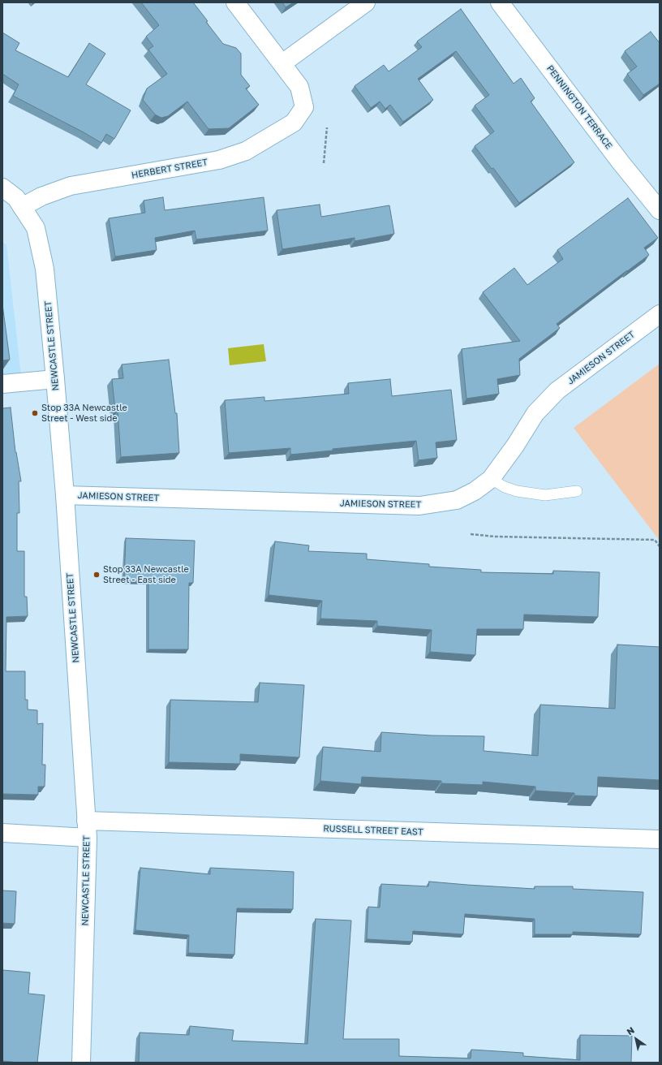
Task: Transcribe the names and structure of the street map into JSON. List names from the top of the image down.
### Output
{
  "streets": {
    "street": [
      "PENNINGTON TERRACE",
      "HERBERT STREET",
      "NEWCASTLE STREET",
      "JAMIESON STREET",
      "RUSSELL STREET EAST"
    ]
  },
  "crossings": [
    ["HERBERT STREET", "NEWCASTLE STREET"],
    ["NEWCASTLE STREET", "JAMIESON STREET"],
    ["NEWCASTLE STREET", "RUSSELL STREET EAST"]
  ],
  "places": ["Stop 33A Newcastle Street - West side", "Stop 33A Newcastle Street - East side"],
  "north": "top left"
}
